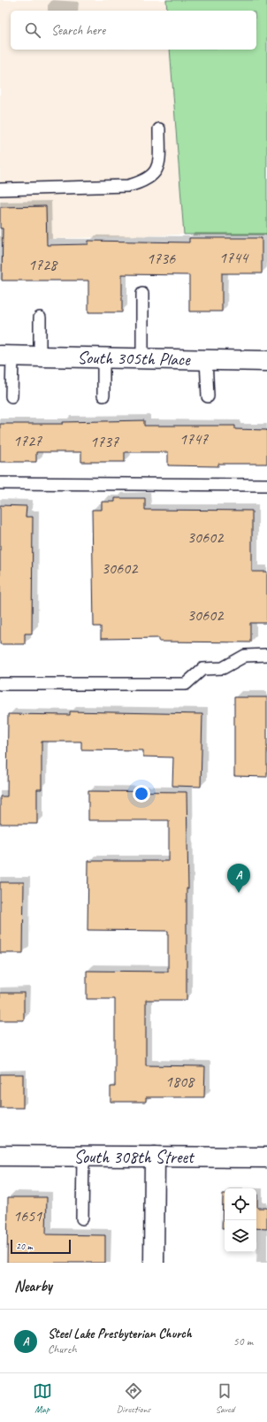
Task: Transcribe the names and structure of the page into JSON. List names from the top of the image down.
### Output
{
  "streets": {
    "street": ["South 305th Place", "South 308th Street"]
  },
  "house_numbers": [
    "1744",
    "1736",
    "1728",
    "1747",
    "1727",
    "1737",
    "30602",
    "30602",
    "30602",
    "1808",
    "1651"
  ],
  "scale_bar": "20 m",
  "page": {
    "search": "Search here",
    "pins": "A",
    "scale": "20 m",
    "heading": "Nearby",
    "list": [
      {
        "mark": "A",
        "name": "Steel Lake Presbyterian Church",
        "note": "Church",
        "value": "50 m"
      }
    ],
    "nav": ["Map", "Directions", "Saved"]
  }
}
